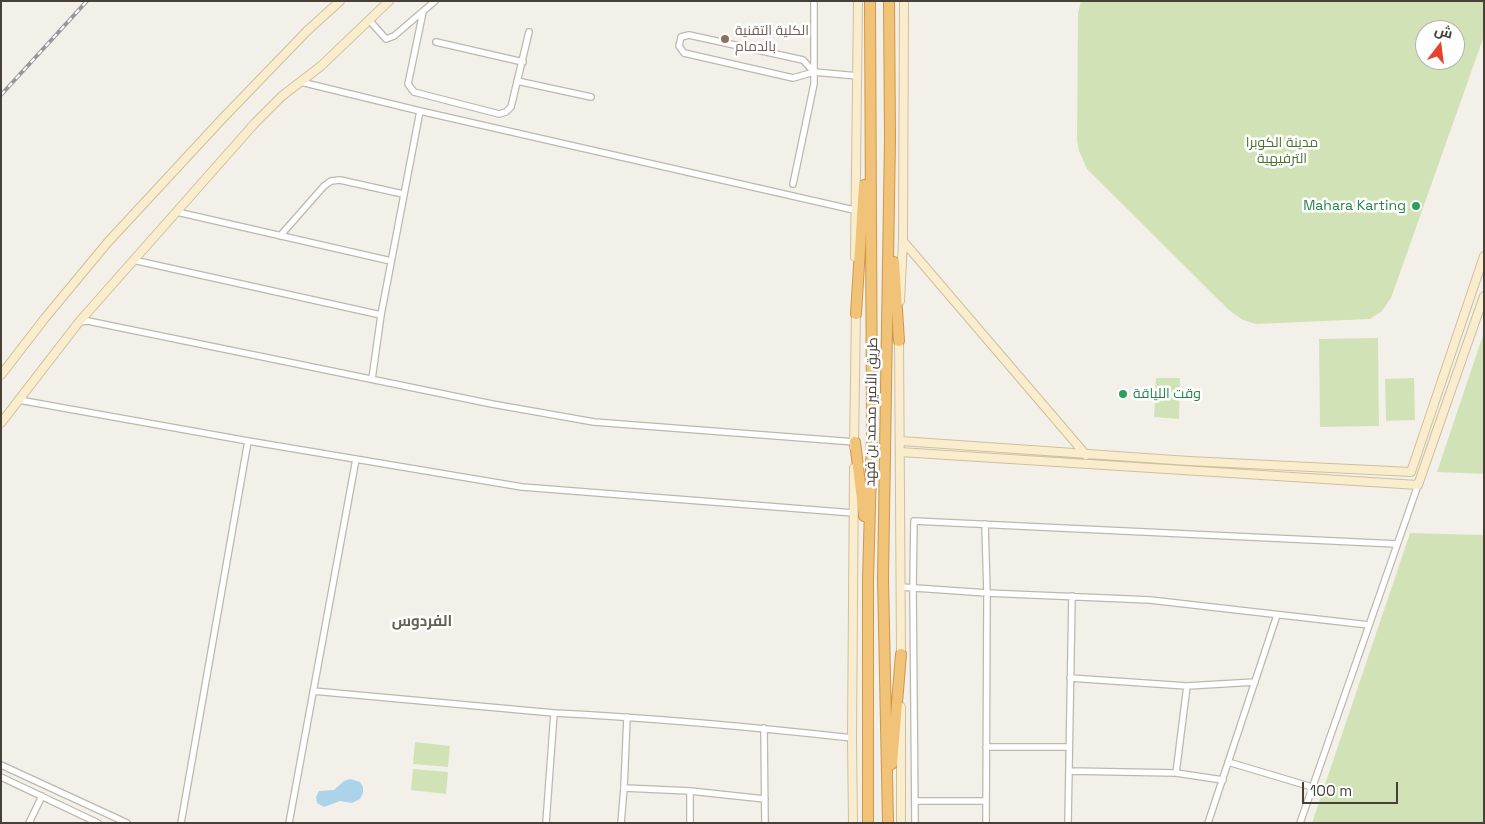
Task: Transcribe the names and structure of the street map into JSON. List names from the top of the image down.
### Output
{
  "streets": {
    "highway": ["طريق الأمير محمد بن فهد"]
  },
  "districts": ["الفردوس"],
  "parks": ["مدينة الكوبرا الترفيهية"],
  "places": ["الكلية التقنية بالدمام", "Mahara Karting", "وقت اللياقة"],
  "scale_bar": "100 m",
  "north": "top"
}
